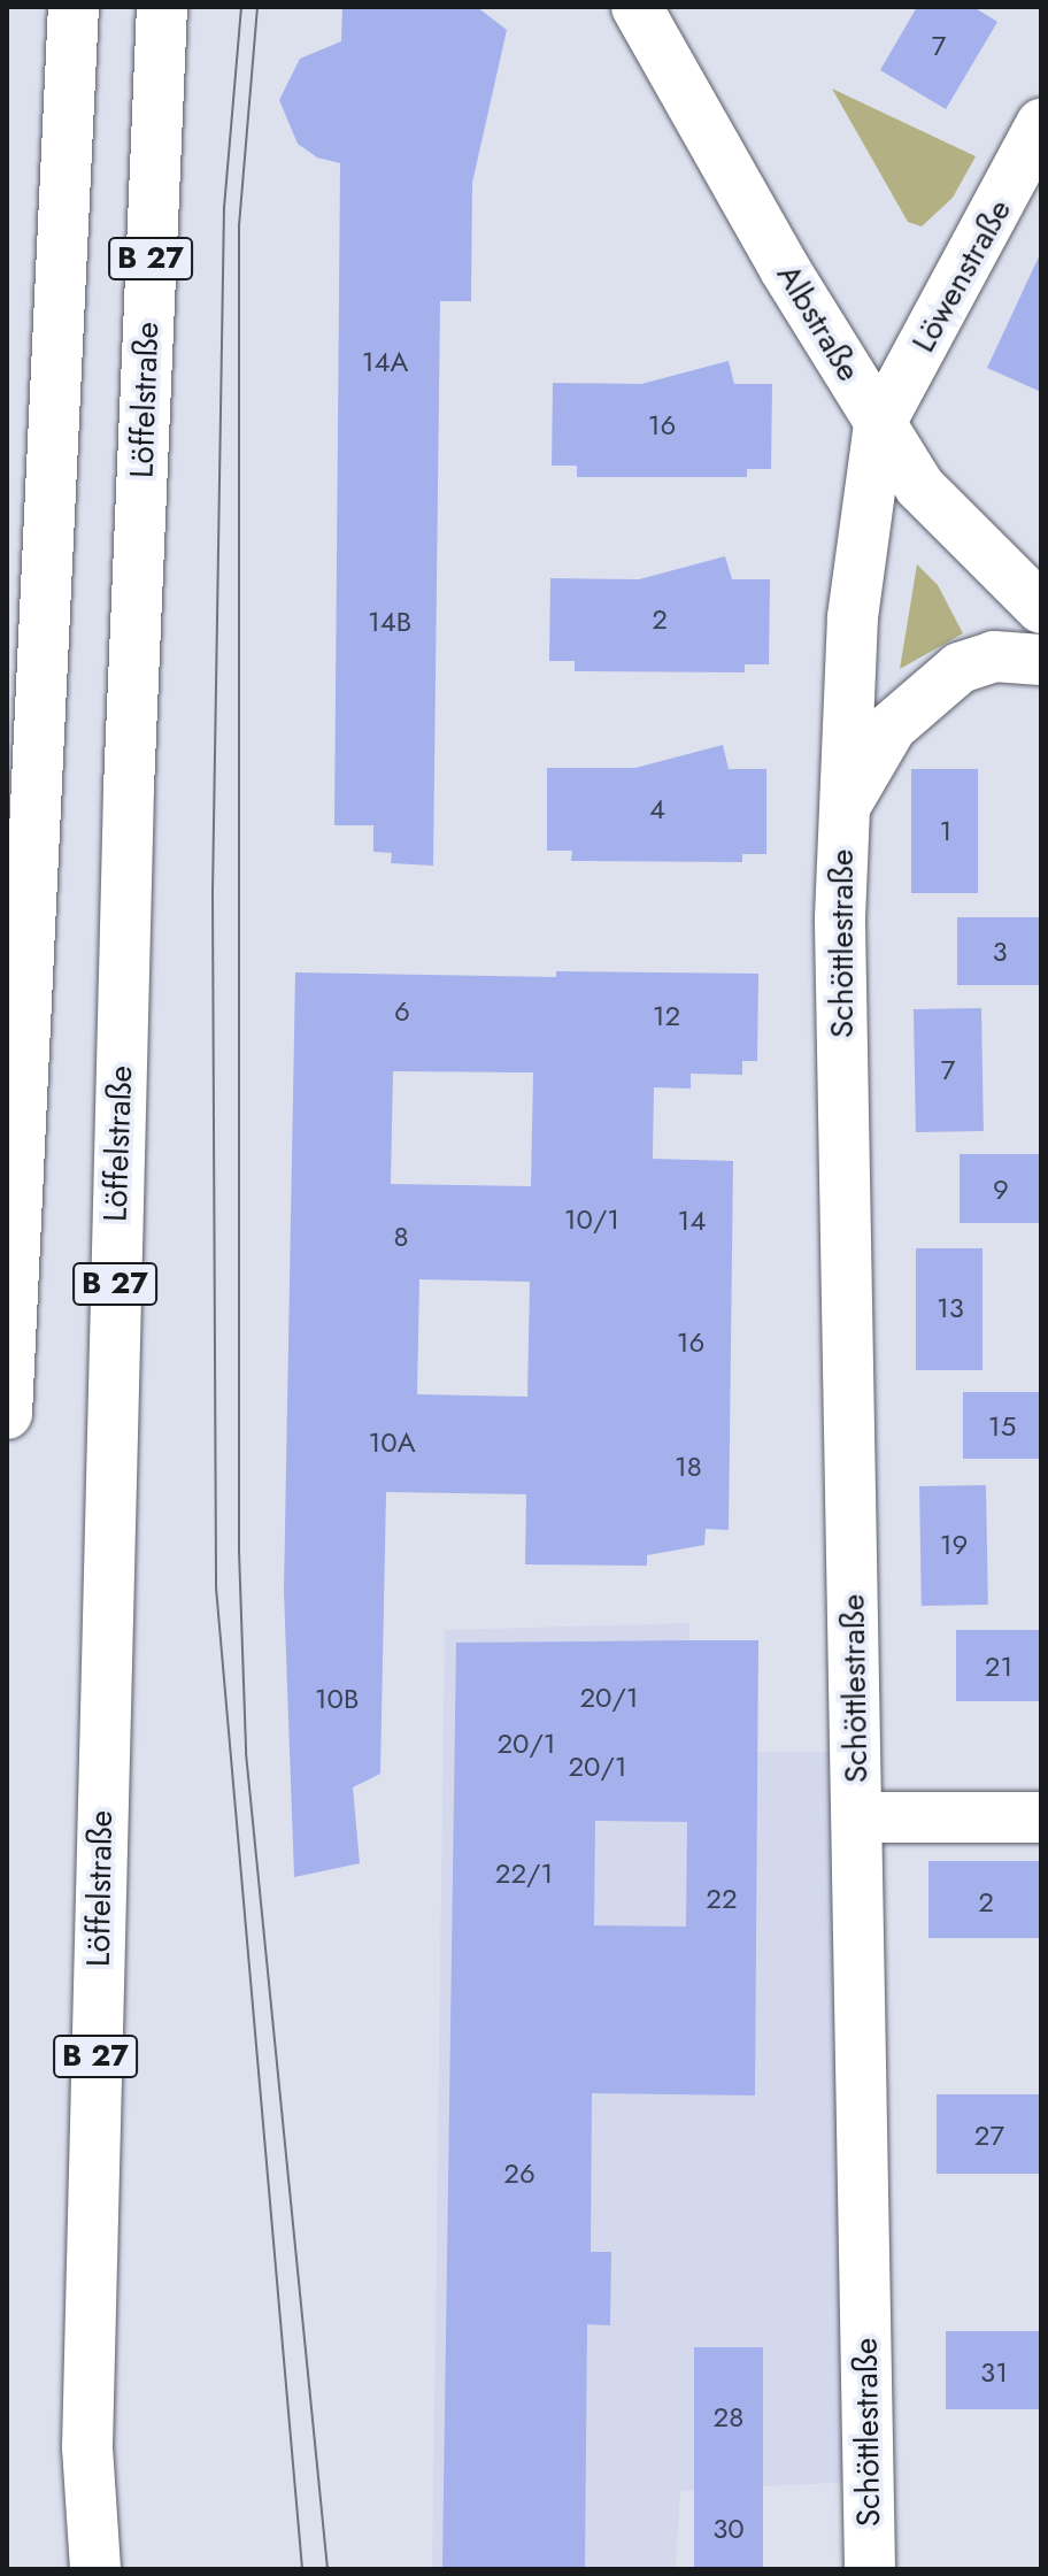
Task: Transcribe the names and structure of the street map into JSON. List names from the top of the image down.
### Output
{
  "streets": {
    "main road": [
      "B 27",
      "Löwenstraße",
      "Albstraße",
      "Löffelstraße",
      "Schöttlestraße"
    ]
  },
  "crossings": [
    ["Löwenstraße", "Albstraße"],
    ["Löwenstraße", "Schöttlestraße"],
    ["Albstraße", "Schöttlestraße"]
  ],
  "house_numbers": [
    "7",
    "14A",
    "16",
    "2",
    "14B",
    "4",
    "1",
    "3",
    "6",
    "12",
    "7",
    "9",
    "10/1",
    "14",
    "8",
    "13",
    "16",
    "15",
    "10A",
    "18",
    "19",
    "21",
    "20/1",
    "10B",
    "20/1",
    "20/1",
    "22/1",
    "22",
    "2",
    "27",
    "26",
    "31",
    "28",
    "30"
  ]
}
